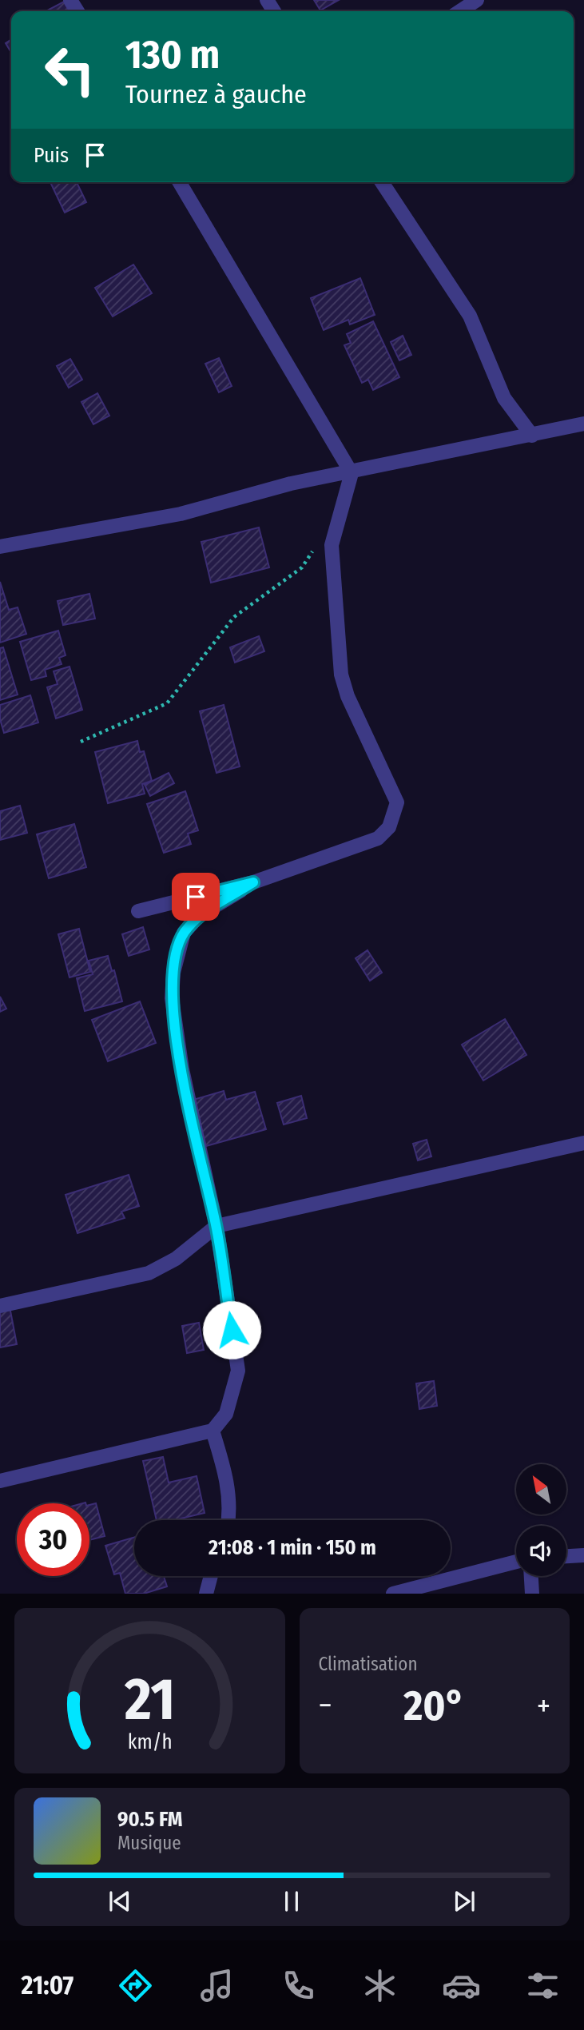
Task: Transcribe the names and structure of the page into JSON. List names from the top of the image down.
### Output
{
  "north": "top left",
  "page": {
    "turn": ["130 m", "Tournez à gauche"],
    "then": "Puis",
    "limit": "30",
    "trip": "21:08 · 1 min · 150 m",
    "tile": "Climatisation",
    "heat": ["−", "20°", "+"],
    "song": ["90.5 FM", "Musique"],
    "tabs": "21:07",
    "gauge": ["21", "km/h"]
  }
}
